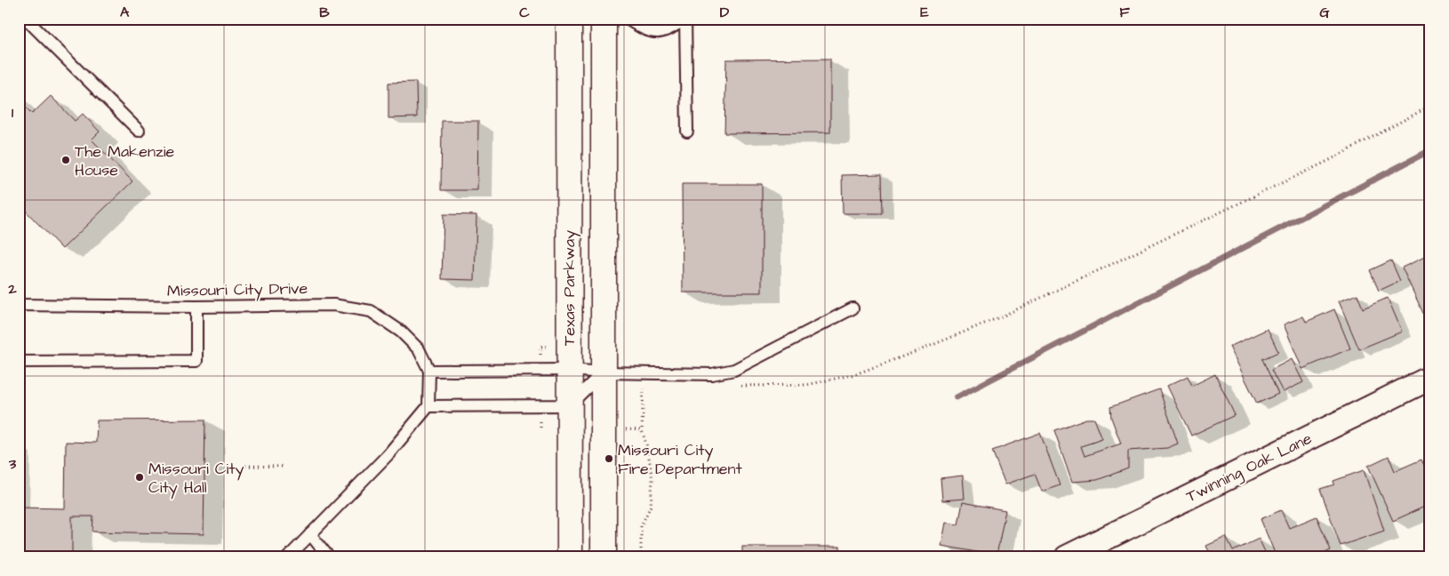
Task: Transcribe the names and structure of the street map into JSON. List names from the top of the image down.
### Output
{
  "streets": {
    "main road": ["Texas Parkway"],
    "street": ["Twinning Oak Lane"],
    "lane": ["Missouri City Drive"]
  },
  "places": ["The Makenzie House", "Missouri City Fire Department", "Missouri City City Hall"],
  "grid": {
    "columns": [
      "A",
      "B",
      "C",
      "D",
      "E",
      "F",
      "G"
    ],
    "rows": ["1", "2", "3"]
  }
}
